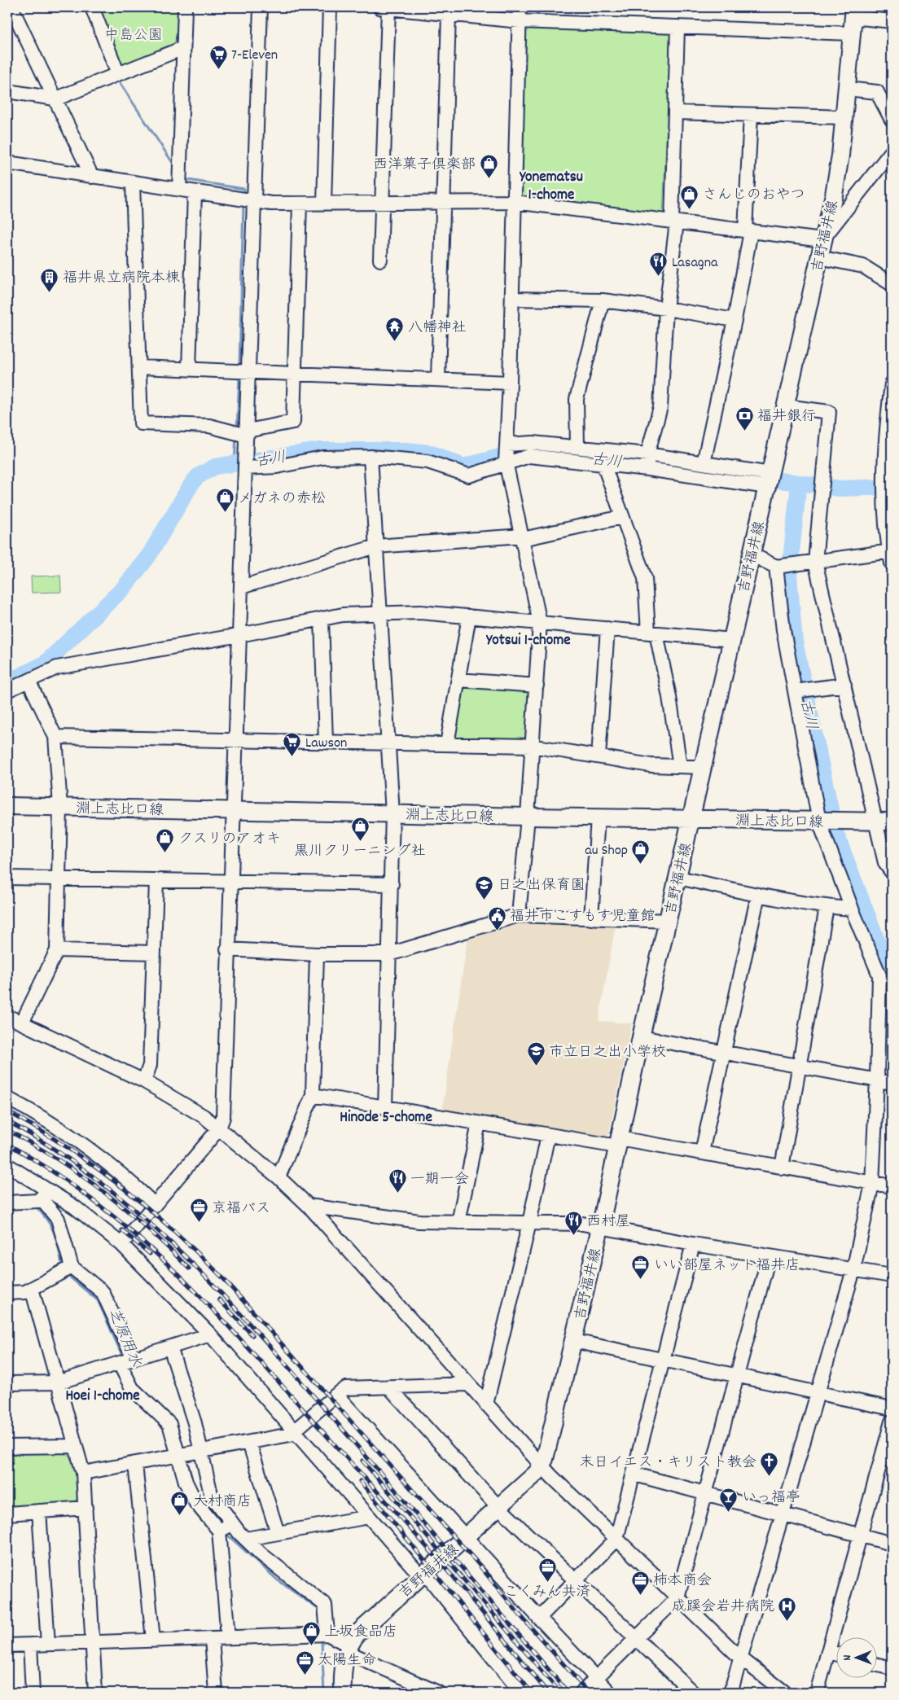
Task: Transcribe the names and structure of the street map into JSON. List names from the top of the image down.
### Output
{
  "streets": {
    "main road": ["吉野福井線", "淵上志比口線"]
  },
  "crossings": [
    ["吉野福井線", "淵上志比口線"]
  ],
  "districts": [
    "Yonematsu 1-chome",
    "Yotsui 1-chome",
    "Hinode 5-chome",
    "Hoei 1-chome"
  ],
  "water": ["古川", "芝原用水"],
  "parks": ["中島公園"],
  "places": {
    "supermarket": ["7-Eleven", "Lawson"],
    "shop": [
      "西洋菓子倶楽部",
      "さんじのおやつ",
      "メガネの赤松",
      "黒川クリーニング社",
      "クスリのアオキ",
      "au Shop",
      "大村商店",
      "上坂食品店"
    ],
    "restaurant": ["Lasagna", "一期一会", "西村屋"],
    "building": ["福井県立病院本棟"],
    "temple": ["八幡神社"],
    "bank": ["福井銀行"],
    "school or university": ["日之出保育園", "市立日之出小学校"],
    "public building": ["福井市こすもす児童館"],
    "office": [
      "京福バス",
      "いい部屋ネット福井店",
      "こくみん共済",
      "柿本商会",
      "太陽生命"
    ],
    "church": ["末日イエス・キリスト教会"],
    "bar": ["いっ福亭"],
    "hospital": ["成蹊会岩井病院"]
  },
  "north": "left"
}
